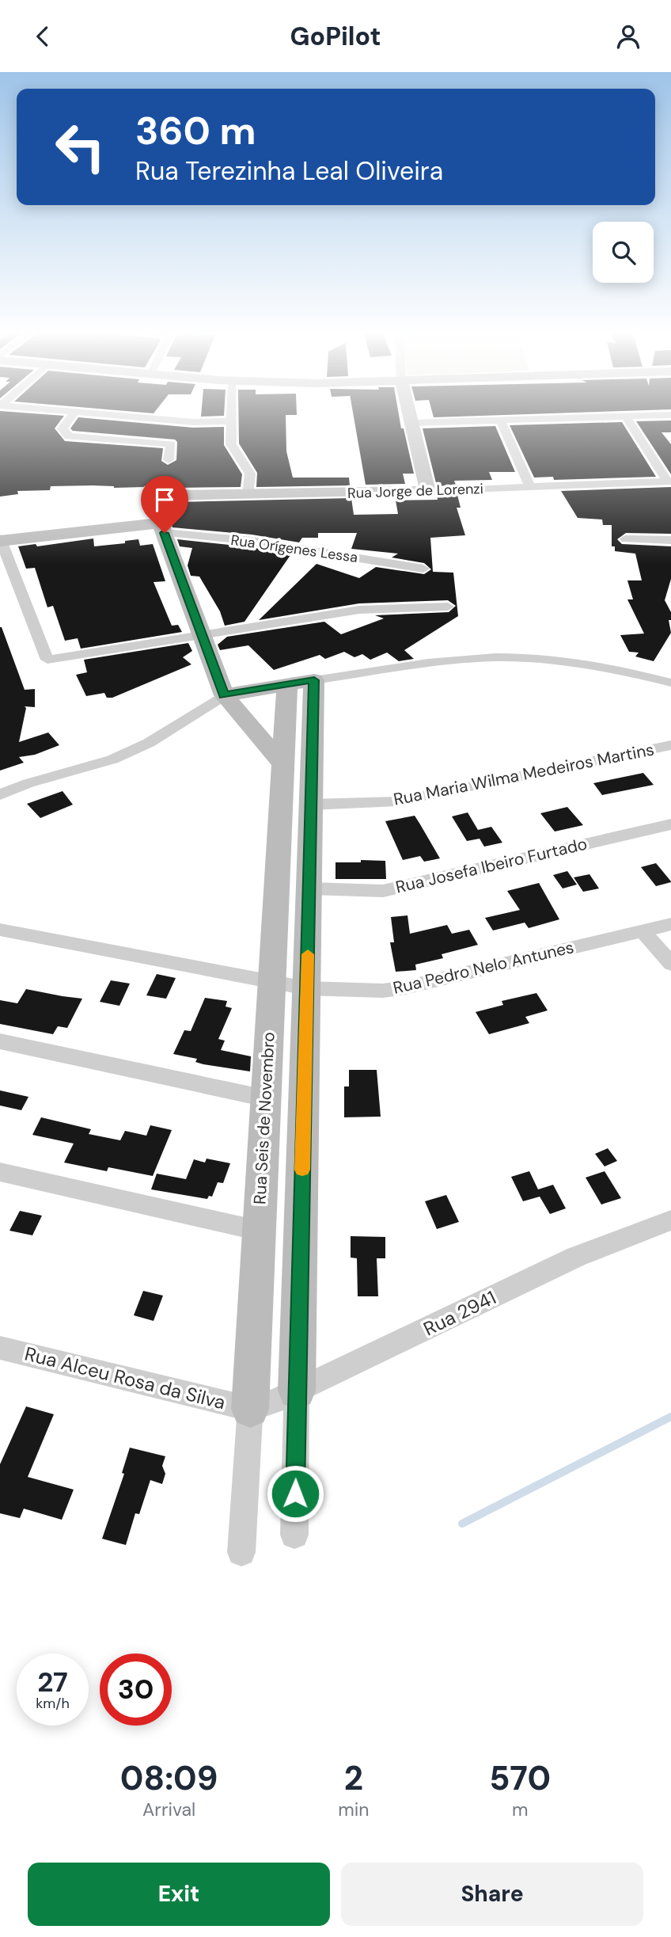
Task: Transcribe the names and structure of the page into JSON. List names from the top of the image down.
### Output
{
  "streets": {
    "street": [
      "Rua Jorge de Lorenzi",
      "Rua Orígenes Lessa",
      "Rua Maria Wilma Medeiros Martins",
      "Rua Josefa Ibeiro Furtado",
      "Rua Pedro Nelo Antunes",
      "Rua Seis de Novembro",
      "Rua 2941",
      "Rua Alceu Rosa da Silva"
    ]
  },
  "crossings": [
    ["Rua Jorge de Lorenzi", "Rua Orígenes Lessa"],
    ["Rua Pedro Nelo Antunes", "Rua Seis de Novembro"],
    ["Rua Seis de Novembro", "Rua 2941"],
    ["Rua Seis de Novembro", "Rua Alceu Rosa da Silva"],
    ["Rua 2941", "Rua Alceu Rosa da Silva"]
  ],
  "page": {
    "header": "GoPilot",
    "turn": ["360 m", "Rua Terezinha Leal Oliveira"],
    "speed": "27 km/h",
    "limit": "30",
    "eta": [
      "08:09",
      "Arrival",
      "2",
      "min",
      "570",
      "m"
    ],
    "buttons": ["Exit", "Share"]
  }
}
